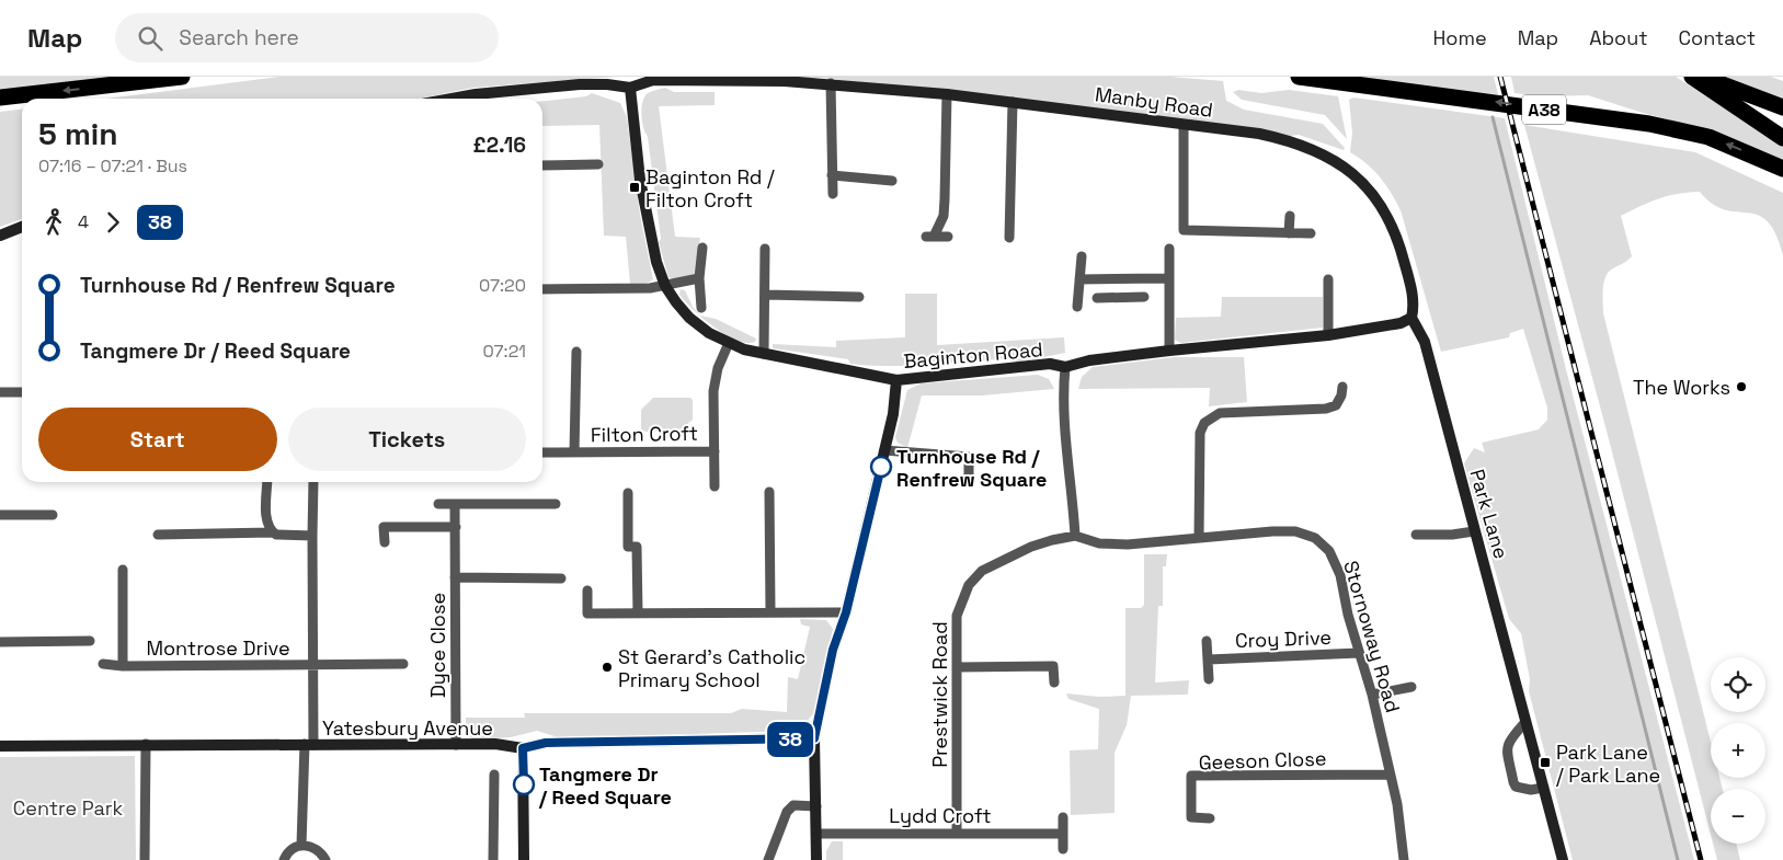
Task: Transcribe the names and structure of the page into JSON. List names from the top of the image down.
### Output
{
  "streets": {
    "highway": ["A38"],
    "street": [
      "Manby Road",
      "Baginton Road",
      "Filton Croft",
      "Park Lane",
      "Stornoway Road",
      "Croy Drive",
      "Dyce Close",
      "Montrose Drive",
      "Prestwick Road",
      "Yatesbury Avenue",
      "Geeson Close",
      "Lydd Croft"
    ]
  },
  "crossings": [
    ["Manby Road", "Baginton Road"],
    ["Manby Road", "Park Lane"],
    ["Baginton Road", "Filton Croft"],
    ["Baginton Road", "Park Lane"],
    ["Stornoway Road", "Croy Drive"],
    ["Stornoway Road", "Prestwick Road"],
    ["Stornoway Road", "Geeson Close"],
    ["Dyce Close", "Yatesbury Avenue"],
    ["Prestwick Road", "Lydd Croft"]
  ],
  "parks": ["Centre Park"],
  "places": {
    "transit": ["Baginton Rd / Filton Croft", "Park Lane / Park Lane"],
    "other": [
      "The Works",
      "Turnhouse Rd / Renfrew Square",
      "St Gerard's Catholic Primary School",
      "Tangmere Dr / Reed Square"
    ]
  },
  "lines": ["bus line 38"],
  "page": {
    "header": "Map",
    "search": "Search here",
    "nav": [
      "Home",
      "Map",
      "About",
      "Contact"
    ],
    "on_map": "38",
    "heading": ["5 min", "07:16 – 07:21 · Bus", "£2.16"],
    "legs": ["4", "38"],
    "list": [
      {
        "name": "Turnhouse Rd / Renfrew Square",
        "value": "07:20"
      },
      {
        "name": "Tangmere Dr / Reed Square",
        "value": "07:21"
      }
    ],
    "buttons": ["Start", "Tickets"],
    "map_buttons": ["+", "−"]
  }
}
